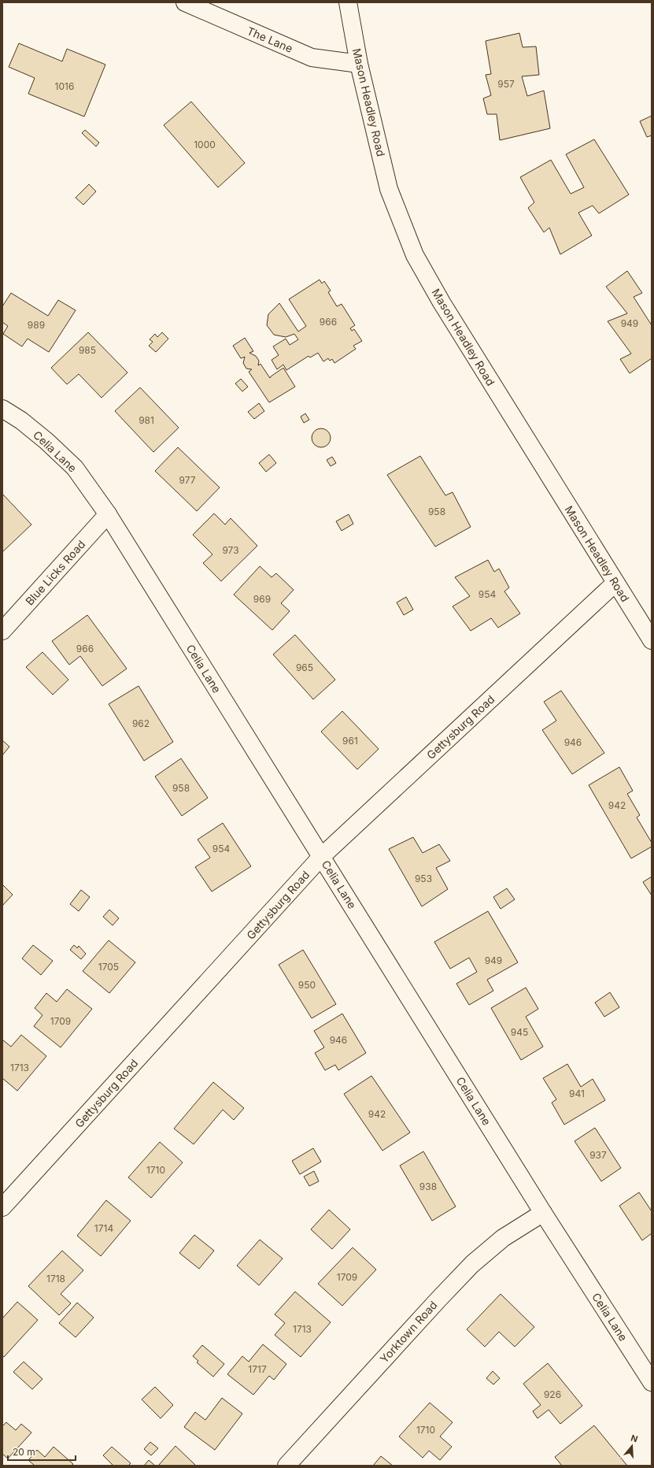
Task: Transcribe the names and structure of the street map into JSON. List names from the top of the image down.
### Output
{
  "streets": {
    "street": [
      "The Lane",
      "Mason Headley Road",
      "Celia Lane",
      "Blue Licks Road",
      "Gettysburg Road",
      "Yorktown Road"
    ]
  },
  "crossings": [
    ["The Lane", "Mason Headley Road"],
    ["Mason Headley Road", "Gettysburg Road"],
    ["Celia Lane", "Blue Licks Road"],
    ["Celia Lane", "Gettysburg Road"],
    ["Celia Lane", "Yorktown Road"]
  ],
  "house_numbers": [
    "957",
    "1016",
    "1000",
    "966",
    "949",
    "989",
    "985",
    "981",
    "977",
    "958",
    "973",
    "954",
    "969",
    "966",
    "965",
    "962",
    "961",
    "946",
    "958",
    "942",
    "954",
    "953",
    "949",
    "1705",
    "950",
    "1709",
    "945",
    "946",
    "1713",
    "941",
    "942",
    "937",
    "1710",
    "938",
    "1714",
    "1709",
    "1718",
    "1713",
    "1717",
    "926",
    "1710"
  ],
  "scale_bar": "20 m",
  "north": "top"
}
